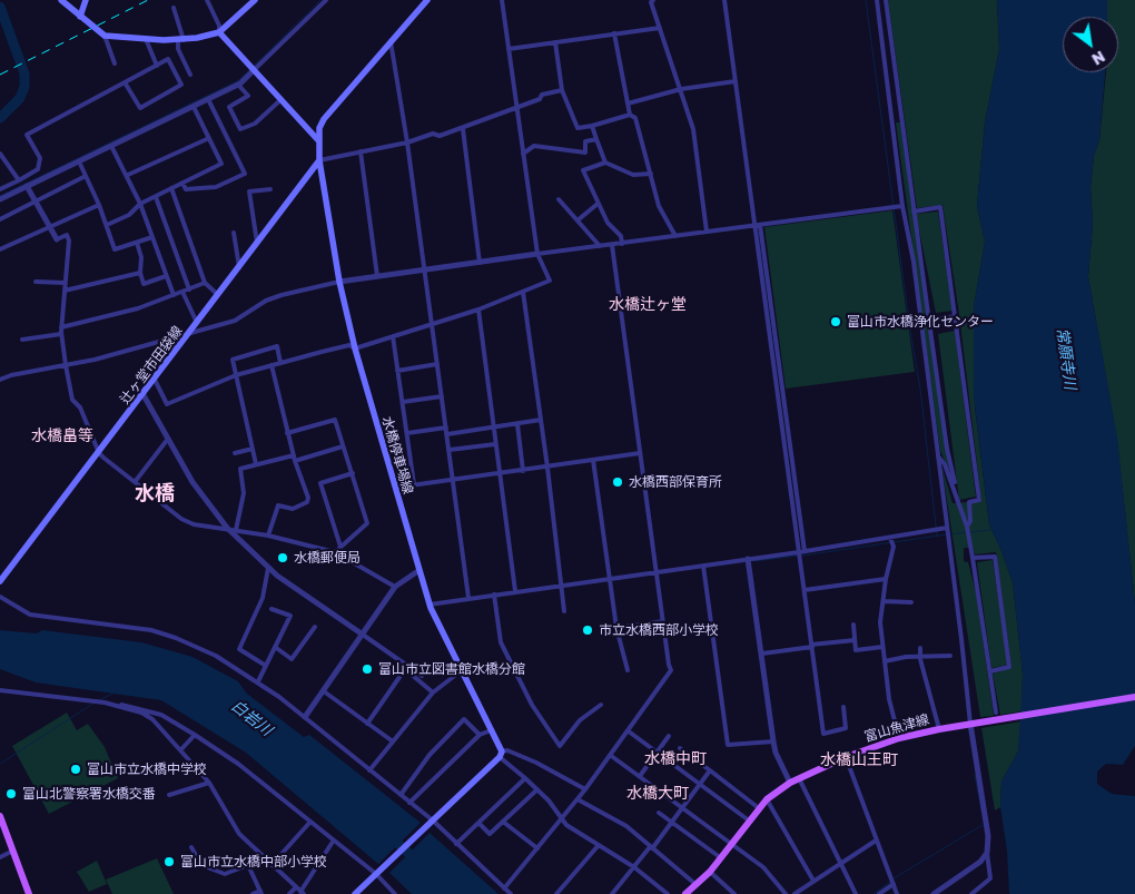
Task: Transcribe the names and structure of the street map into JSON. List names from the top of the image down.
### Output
{
  "streets": {
    "main road": ["辻ヶ堂市田袋線", "水橋停車場線", "富山魚津線"]
  },
  "crossings": [
    ["辻ヶ堂市田袋線", "水橋停車場線"]
  ],
  "districts": [
    "水橋辻ヶ堂",
    "水橋畠等",
    "水橋",
    "水橋中町",
    "水橋山王町",
    "水橋大町"
  ],
  "water": ["常願寺川", "白岩川"],
  "places": [
    "富山市水橋浄化センター",
    "水橋西部保育所",
    "水橋郵便局",
    "市立水橋西部小学校",
    "富山市立図書館水橋分館",
    "富山市立水橋中学校",
    "富山北警察署水橋交番",
    "富山市立水橋中部小学校"
  ],
  "north": "bottom right"
}
